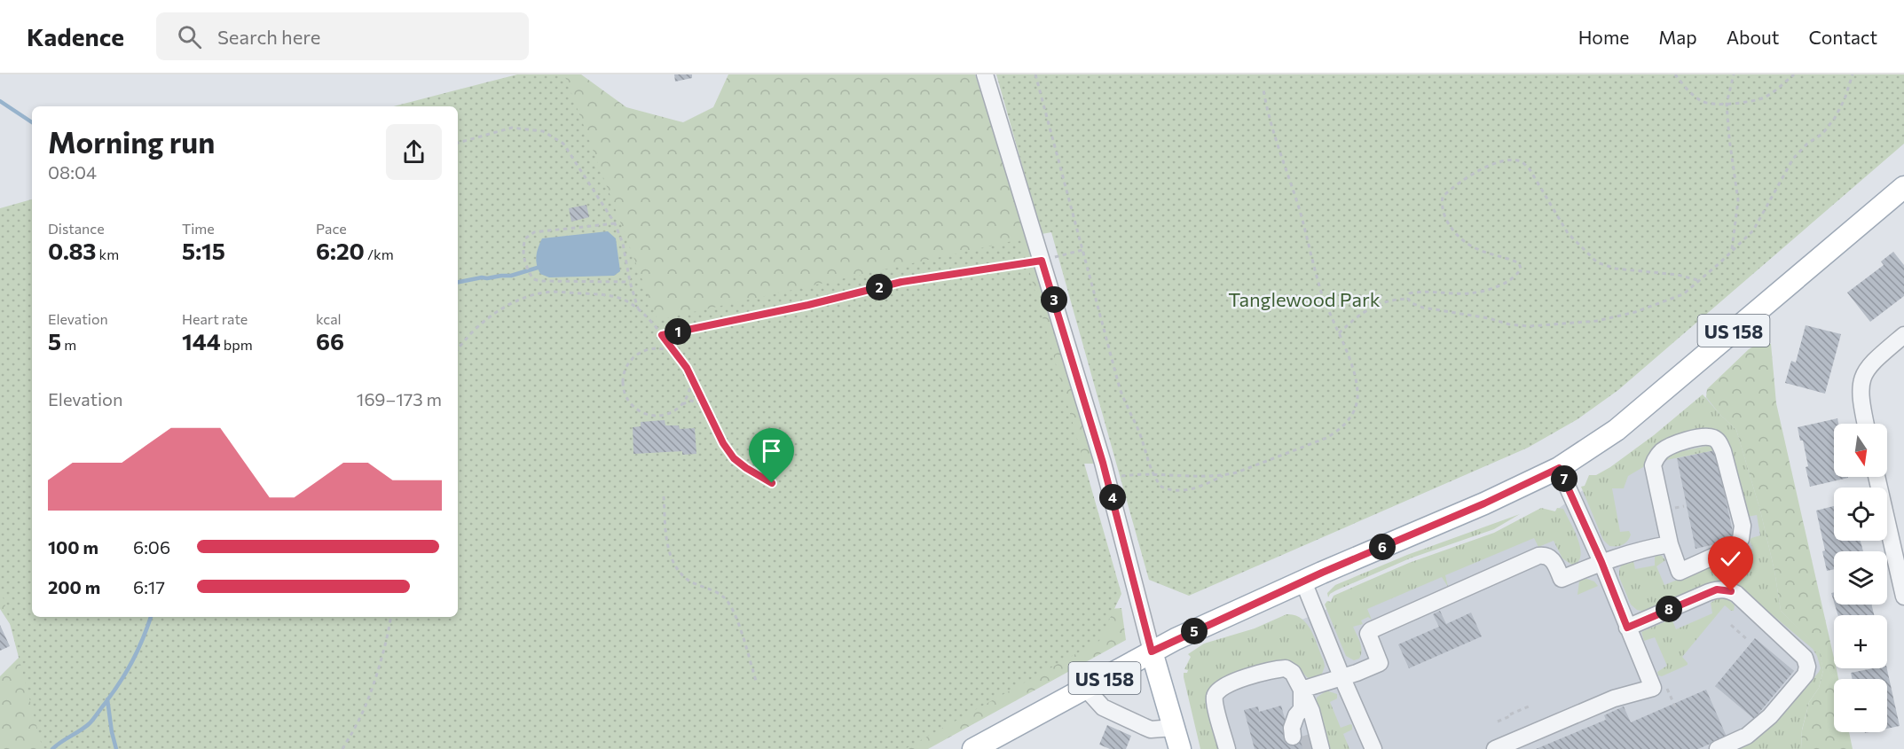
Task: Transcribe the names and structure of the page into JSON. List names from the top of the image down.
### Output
{
  "streets": {
    "main road": ["US 158"]
  },
  "parks": ["Tanglewood Park"],
  "north": "bottom",
  "page": {
    "header": "Kadence",
    "search": "Search here",
    "nav": [
      "Home",
      "Map",
      "About",
      "Contact"
    ],
    "heading": ["Morning run", "08:04"],
    "stats": [
      ["Distance", "0.83 km"],
      ["Time", "5:15"],
      ["Pace", "6:20 /km"],
      ["Elevation", "5 m"],
      ["Heart rate", "144 bpm"],
      ["kcal", "66"]
    ],
    "pins": [
      "2",
      "3",
      "1",
      "7",
      "4",
      "6",
      "8",
      "5"
    ],
    "chart": ["Elevation", "169–173 m"],
    "map_buttons": ["+", "−"],
    "list": [
      {
        "name": "100 m",
        "note": "6:06"
      },
      {
        "name": "200 m",
        "note": "6:17"
      }
    ]
  }
}
